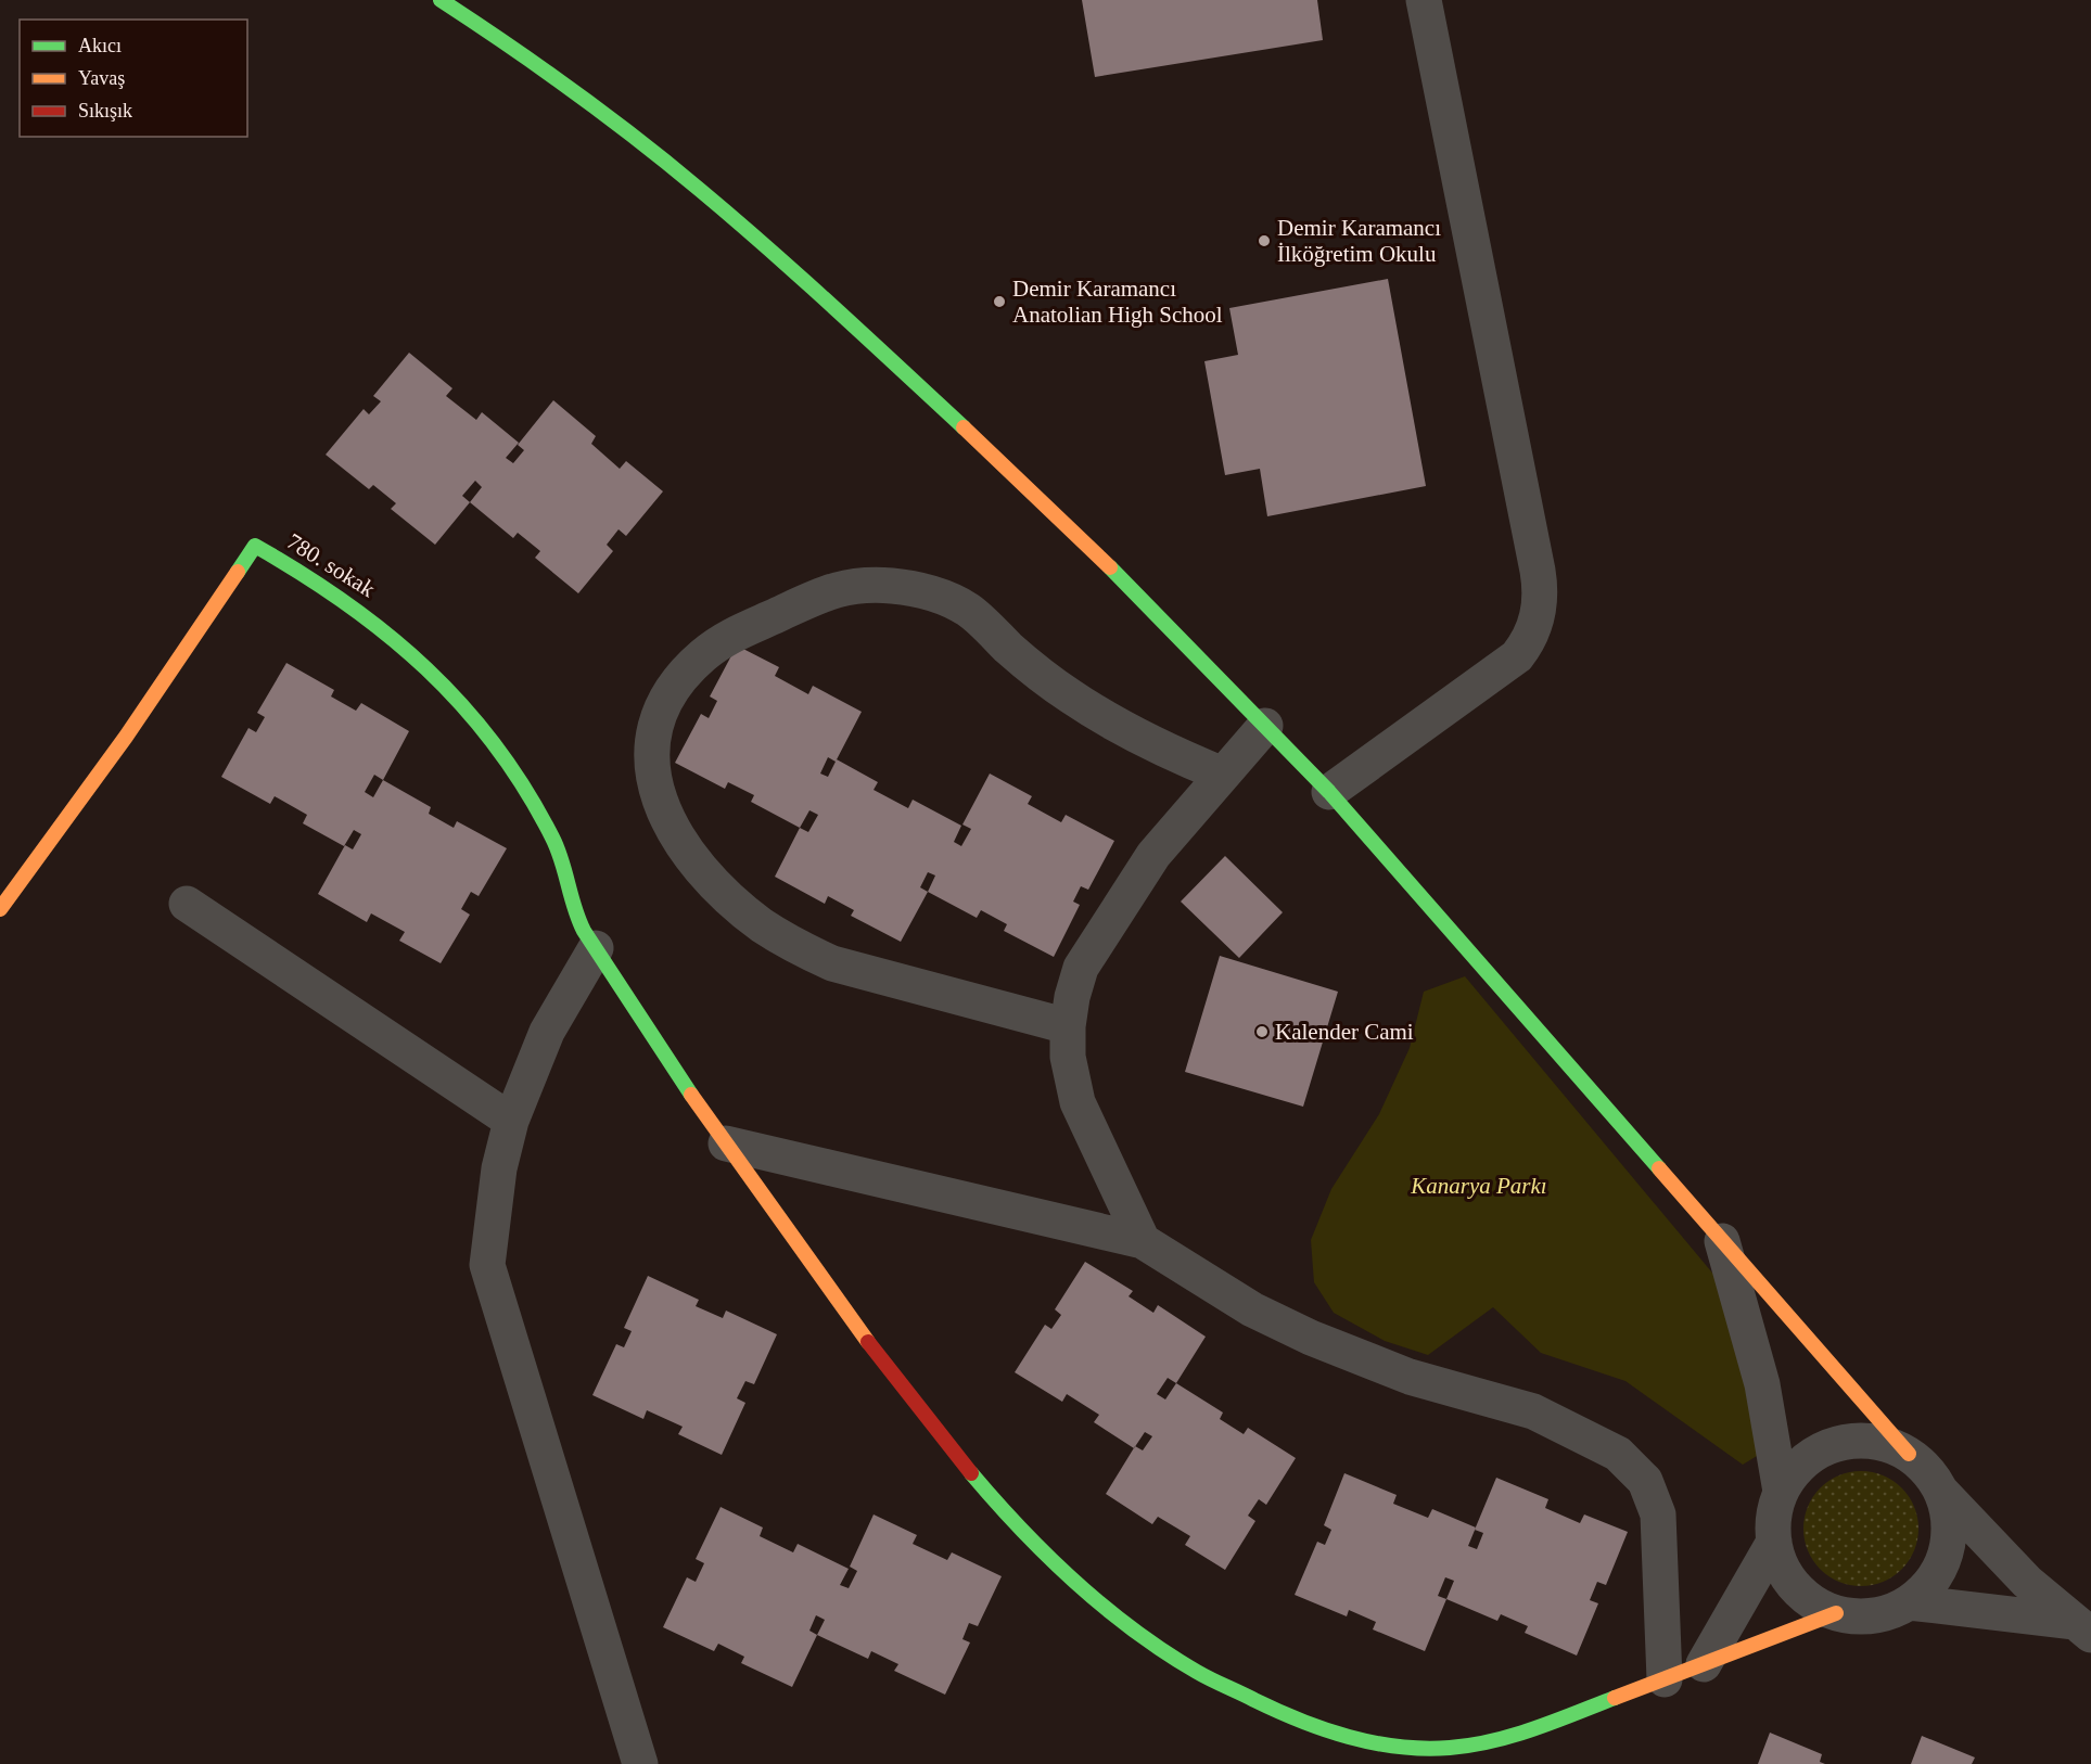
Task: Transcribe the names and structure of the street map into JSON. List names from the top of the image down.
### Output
{
  "streets": {
    "street": ["780. sokak"]
  },
  "parks": ["Kanarya Parkı"],
  "places": ["Demir Karamancı İlköğretim Okulu", "Demir Karamancı Anatolian High School", "Kalender Cami"],
  "legend": ["Akıcı", "Yavaş", "Sıkışık"]
}
